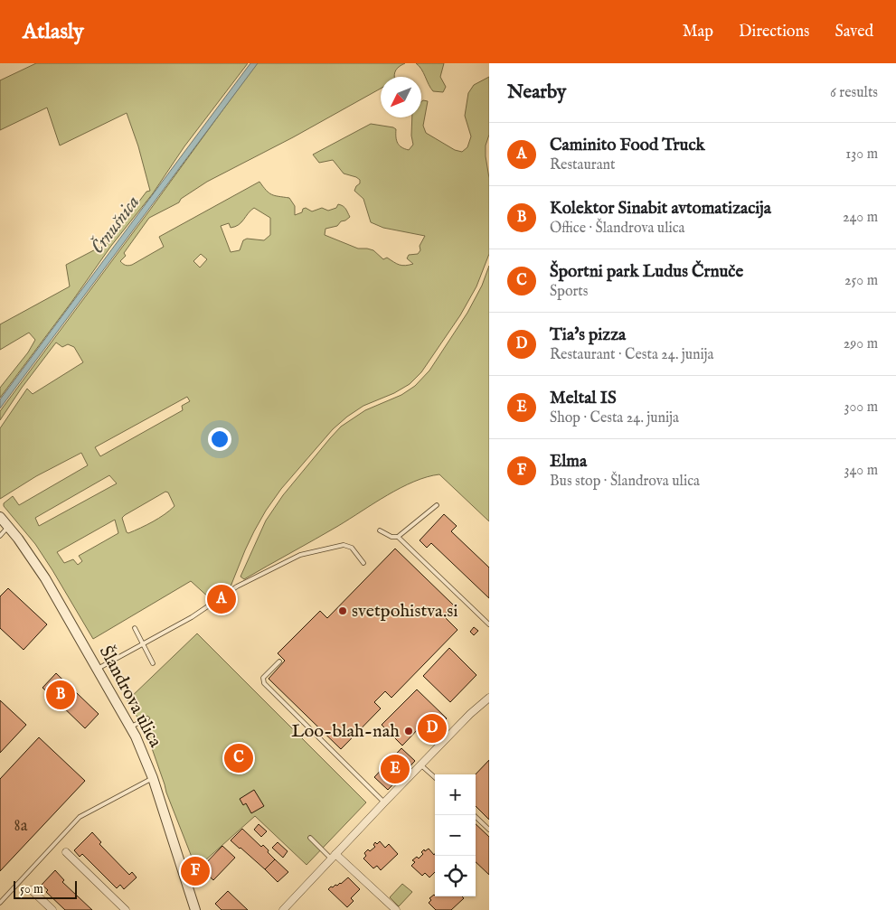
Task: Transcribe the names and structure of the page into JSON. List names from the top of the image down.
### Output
{
  "streets": {
    "street": ["Šlandrova ulica"]
  },
  "water": ["Črnušnica"],
  "places": ["svetpohistva.si", "Loo-blah-nah"],
  "house_numbers": ["8a"],
  "scale_bar": "50 m",
  "north": "bottom left",
  "page": {
    "header": "Atlasly",
    "nav": ["Map", "Directions", "Saved"],
    "heading": ["Nearby", "6 results"],
    "list": [
      {
        "mark": "A",
        "name": "Caminito Food Truck",
        "note": "Restaurant",
        "value": "130 m"
      },
      {
        "mark": "B",
        "name": "Kolektor Sinabit avtomatizacija",
        "note": "Office · Šlandrova ulica",
        "value": "240 m"
      },
      {
        "mark": "C",
        "name": "Športni park Ludus Črnuče",
        "note": "Sports",
        "value": "250 m"
      },
      {
        "mark": "D",
        "name": "Tia's pizza",
        "note": "Restaurant · Cesta 24. junija",
        "value": "290 m"
      },
      {
        "mark": "E",
        "name": "Meltal IS",
        "note": "Shop · Cesta 24. junija",
        "value": "300 m"
      },
      {
        "mark": "F",
        "name": "Elma",
        "note": "Bus stop · Šlandrova ulica",
        "value": "340 m"
      }
    ],
    "pins": [
      "A",
      "B",
      "D",
      "C",
      "E",
      "F"
    ],
    "map_buttons": ["+", "−"],
    "scale": "50 m"
  }
}
